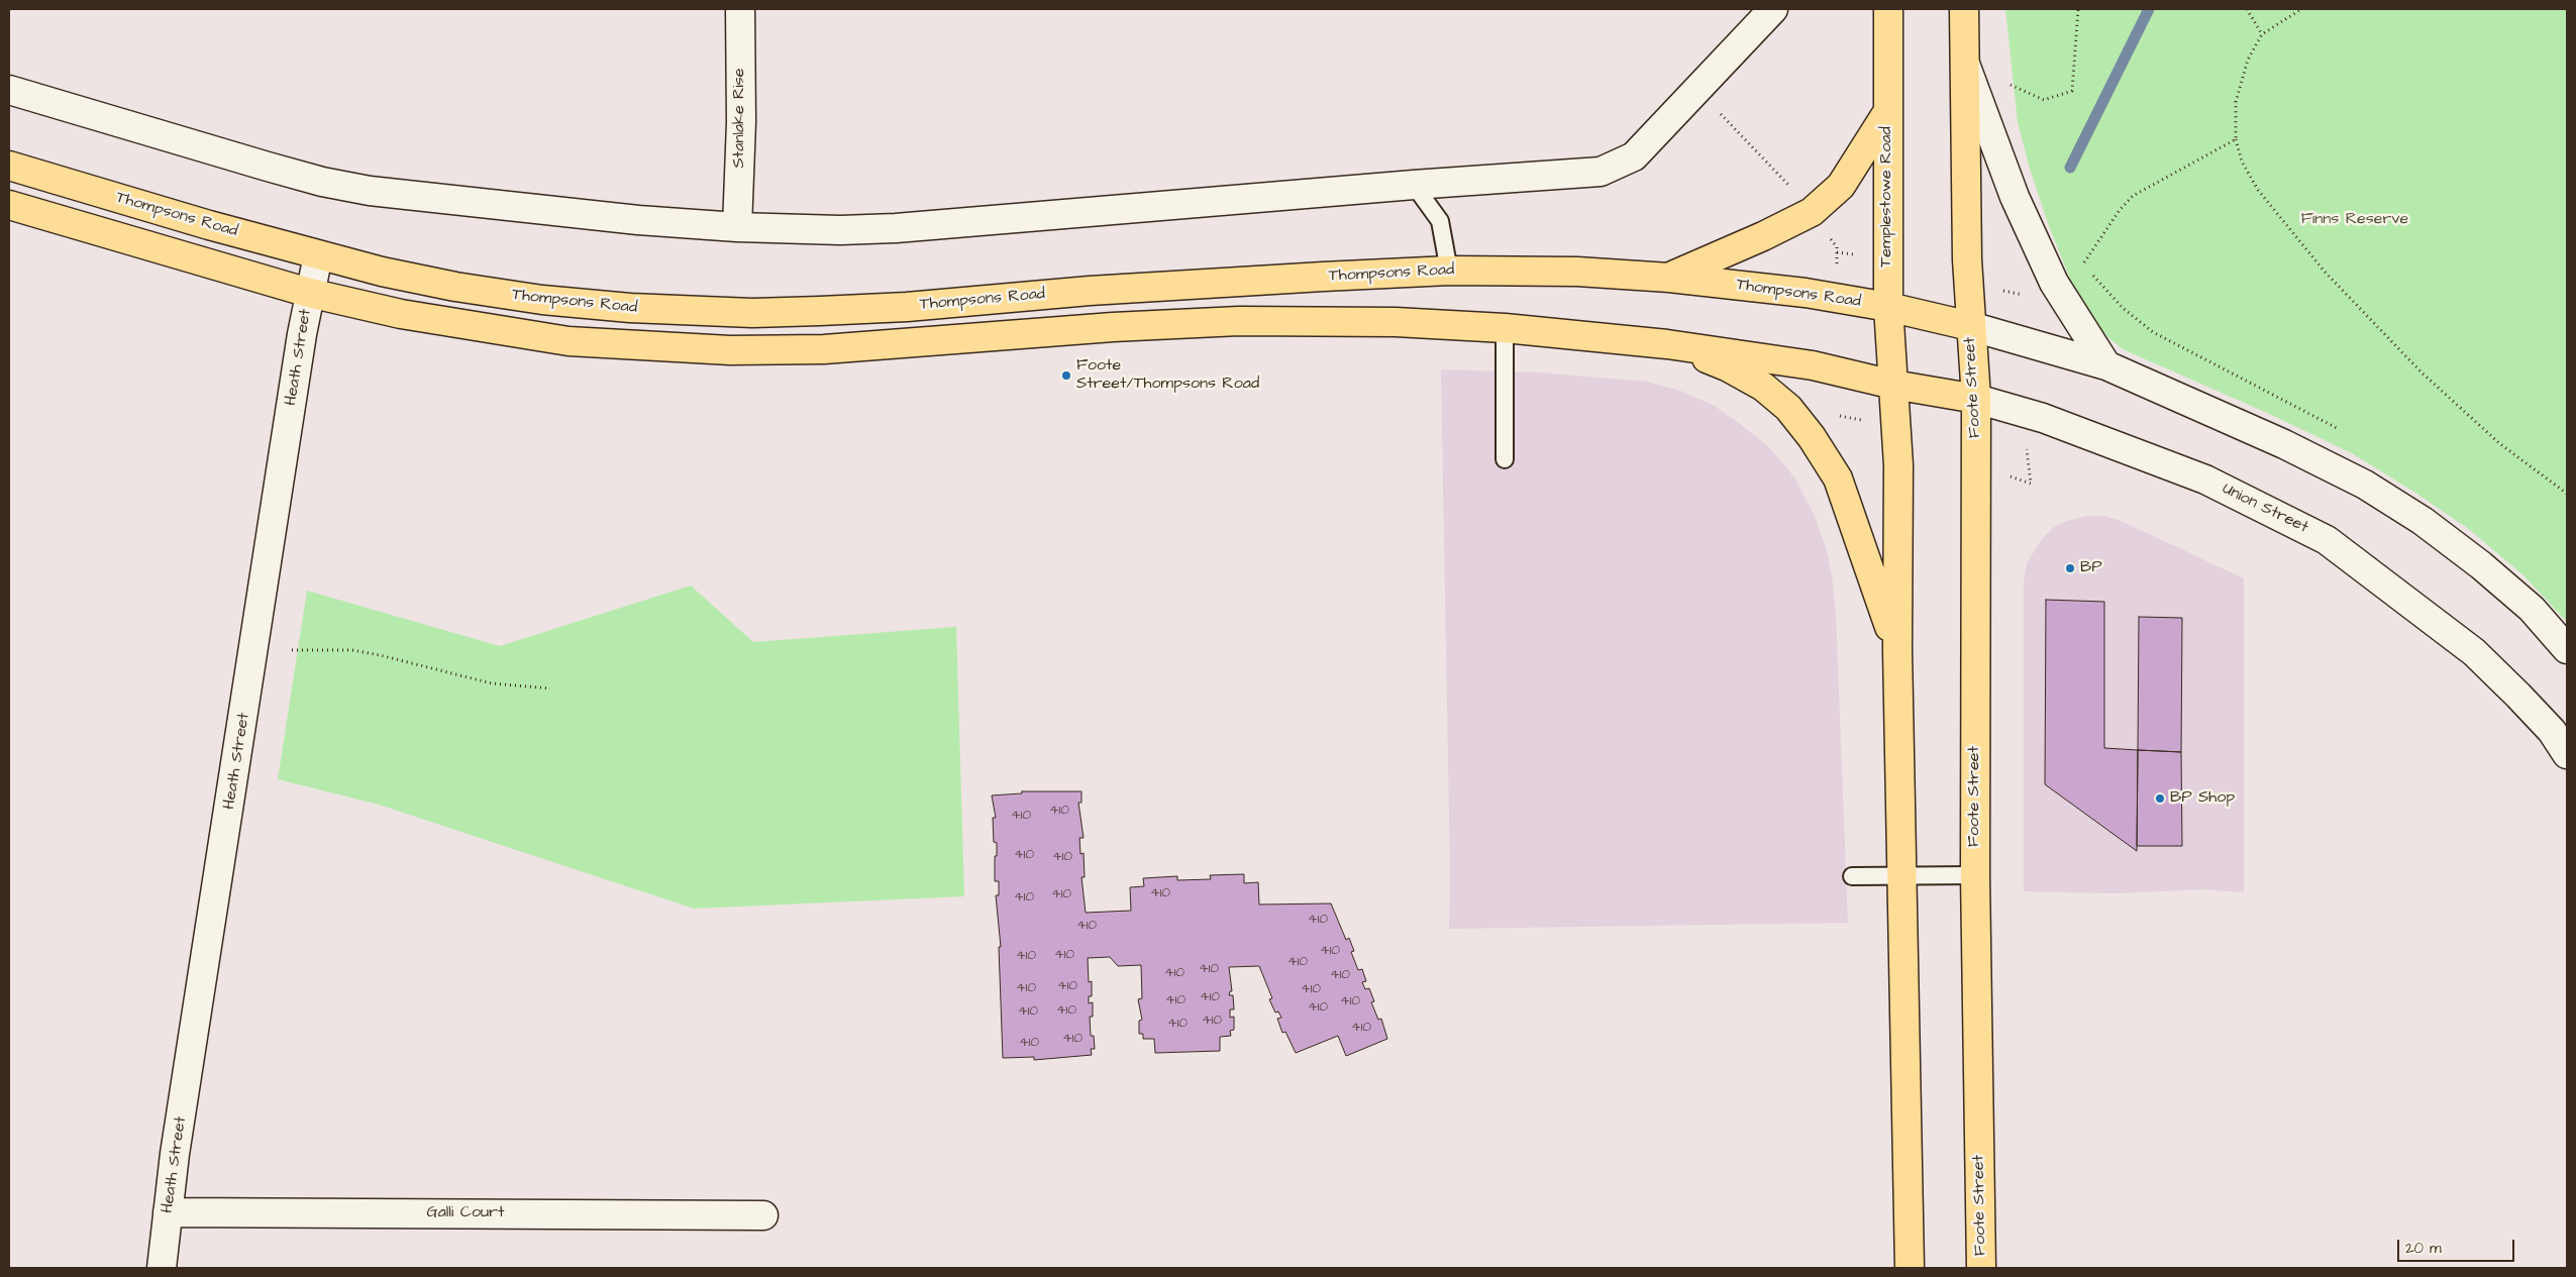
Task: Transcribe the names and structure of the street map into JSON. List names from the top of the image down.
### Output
{
  "streets": {
    "main road": [
      "Templestowe Road",
      "Thompsons Road",
      "Foote Street",
      "Union Street"
    ],
    "street": ["Stanlake Rise", "Heath Street", "Galli Court"]
  },
  "crossings": [
    ["Templestowe Road", "Thompsons Road"],
    ["Templestowe Road", "Union Street"],
    ["Thompsons Road", "Heath Street"],
    ["Thompsons Road", "Foote Street"],
    ["Heath Street", "Galli Court"],
    ["Foote Street", "Union Street"]
  ],
  "parks": ["Finns Reserve"],
  "places": ["Foote Street/Thompsons Road", "BP", "BP Shop"],
  "house_numbers": [
    "410",
    "410",
    "410",
    "410",
    "410",
    "410",
    "410",
    "410",
    "410",
    "410",
    "410",
    "410",
    "410",
    "410",
    "410",
    "410",
    "410",
    "410",
    "410",
    "410",
    "410",
    "410",
    "410",
    "410",
    "410",
    "410",
    "410",
    "410",
    "410",
    "410"
  ],
  "scale_bar": "20 m"
}
